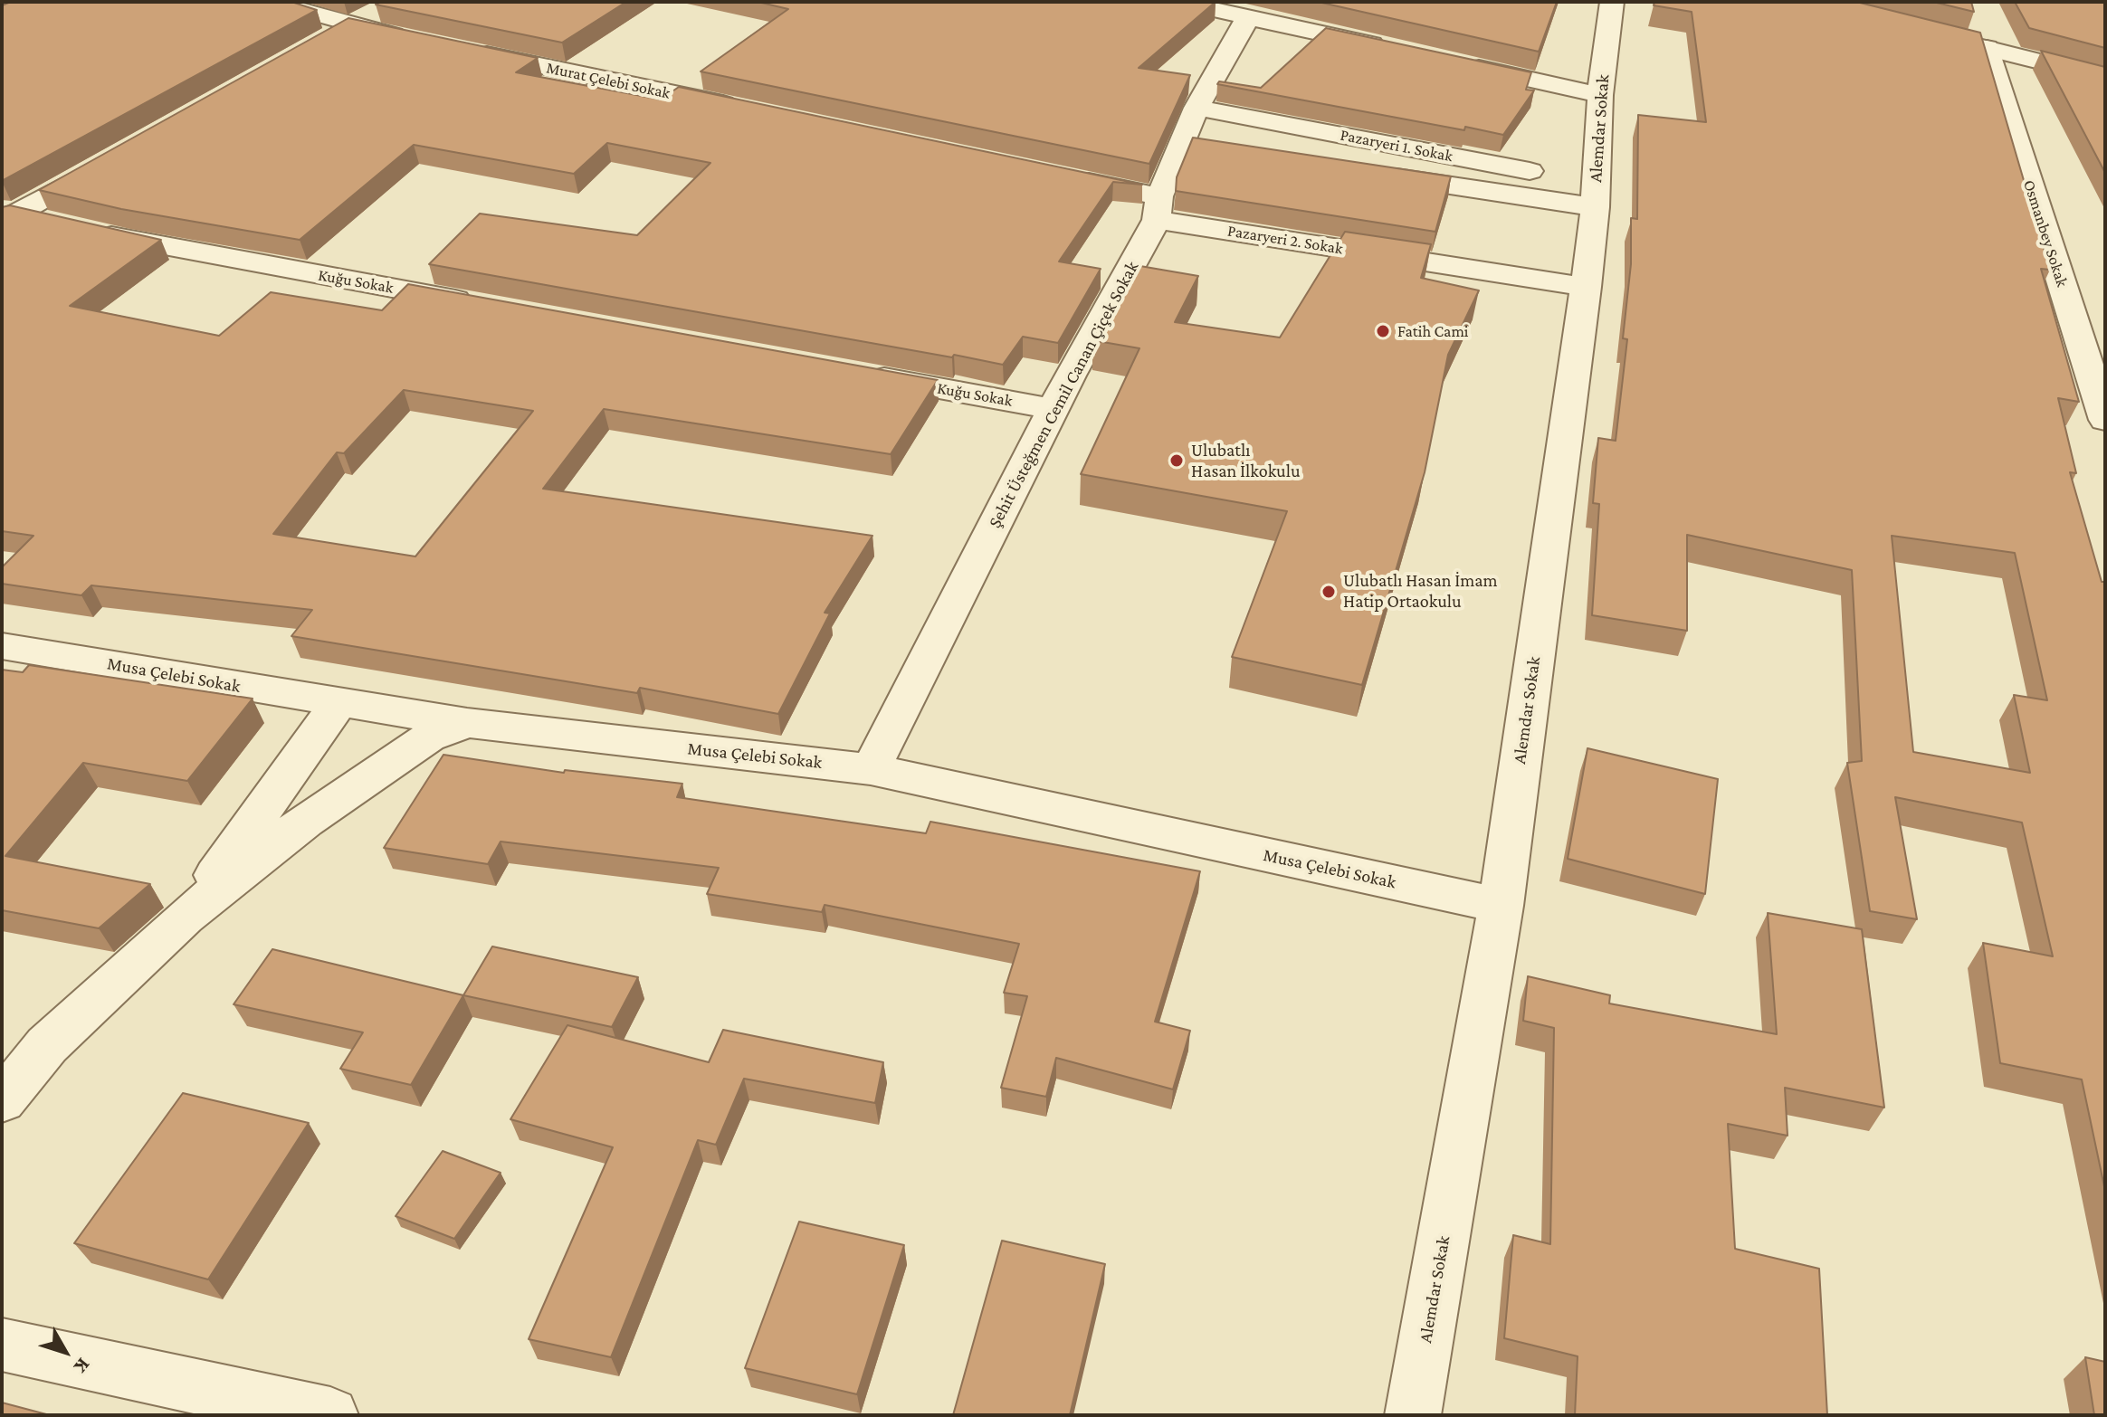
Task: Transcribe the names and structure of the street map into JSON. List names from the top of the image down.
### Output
{
  "streets": {
    "street": [
      "Murat Çelebi Sokak",
      "Alemdar Sokak",
      "Pazaryeri 1. Sokak",
      "Osmanbey Sokak",
      "Pazaryeri 2. Sokak",
      "Kuğu Sokak",
      "Şehit Üsteğmen Cemil Canan Çiçek Sokak",
      "Musa Çelebi Sokak"
    ]
  },
  "crossings": [
    ["Alemdar Sokak", "Pazaryeri 1. Sokak"],
    ["Alemdar Sokak", "Pazaryeri 2. Sokak"],
    ["Alemdar Sokak", "Musa Çelebi Sokak"],
    ["Pazaryeri 1. Sokak", "Şehit Üsteğmen Cemil Canan Çiçek Sokak"],
    ["Pazaryeri 2. Sokak", "Şehit Üsteğmen Cemil Canan Çiçek Sokak"],
    ["Kuğu Sokak", "Şehit Üsteğmen Cemil Canan Çiçek Sokak"],
    ["Şehit Üsteğmen Cemil Canan Çiçek Sokak", "Musa Çelebi Sokak"]
  ],
  "places": ["Fatih Cami", "Ulubatlı Hasan İlkokulu", "Ulubatlı Hasan İmam Hatip Ortaokulu"],
  "north": "bottom right"
}
